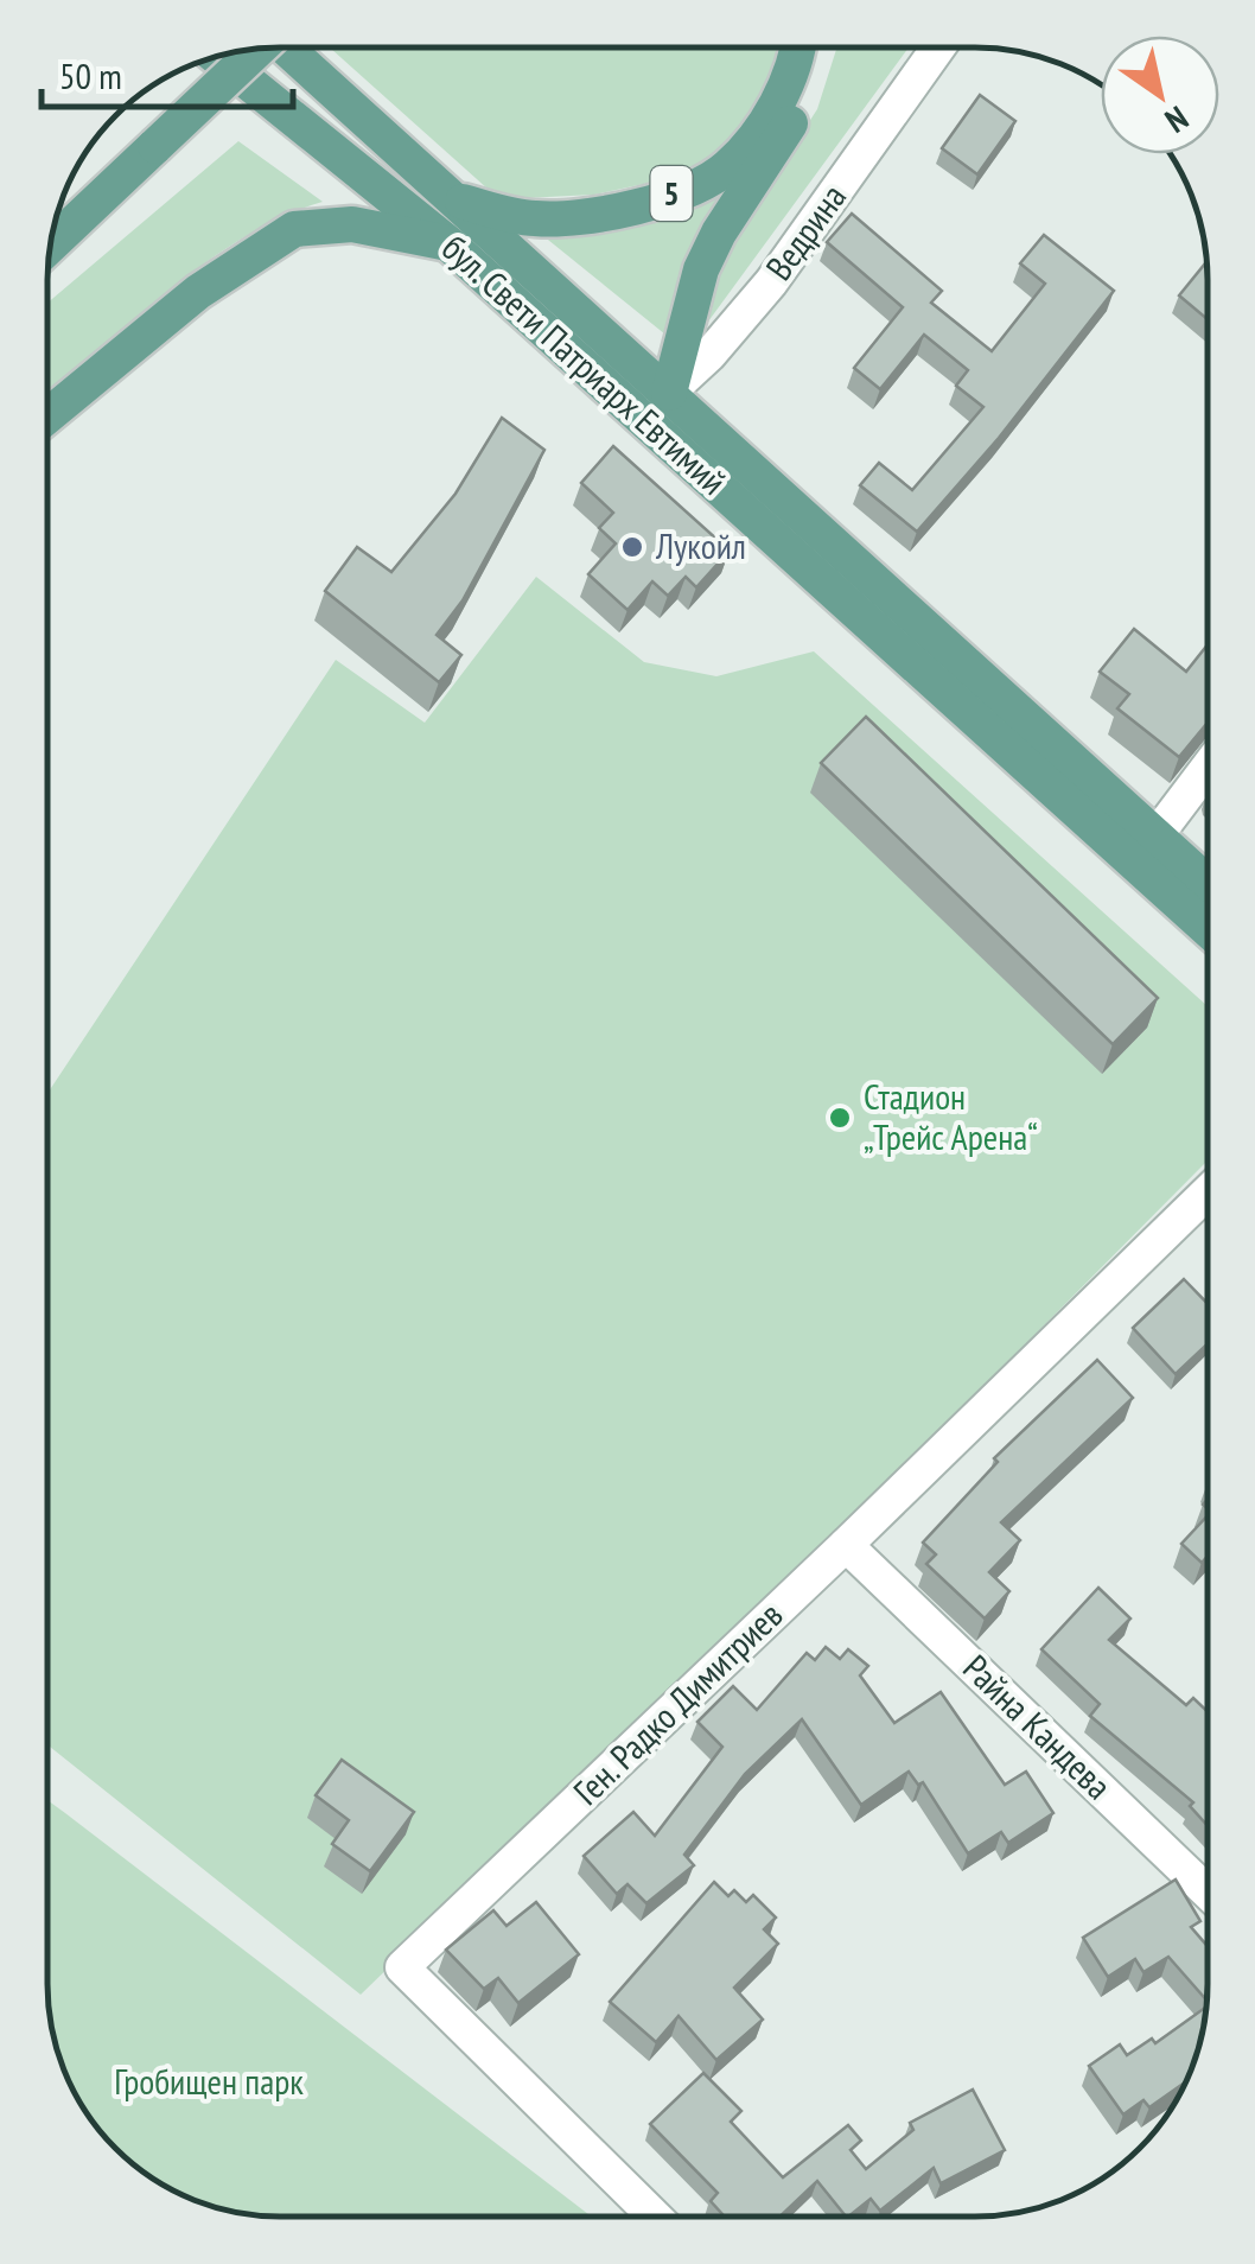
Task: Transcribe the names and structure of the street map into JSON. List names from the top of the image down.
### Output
{
  "streets": {
    "main road": ["5", "бул. Свети Патриарх Евтимий"],
    "street": ["Ведрина", "Ген. Радко Димитриев", "Райна Кандева"]
  },
  "crossings": [
    ["5", "бул. Свети Патриарх Евтимий"],
    ["Ведрина", "бул. Свети Патриарх Евтимий"],
    ["Ген. Радко Димитриев", "Райна Кандева"]
  ],
  "parks": ["Гробищен парк"],
  "places": ["Лукойл", "Стадион „Трейс Арена“"],
  "scale_bar": "50 m",
  "north": "bottom right"
}
